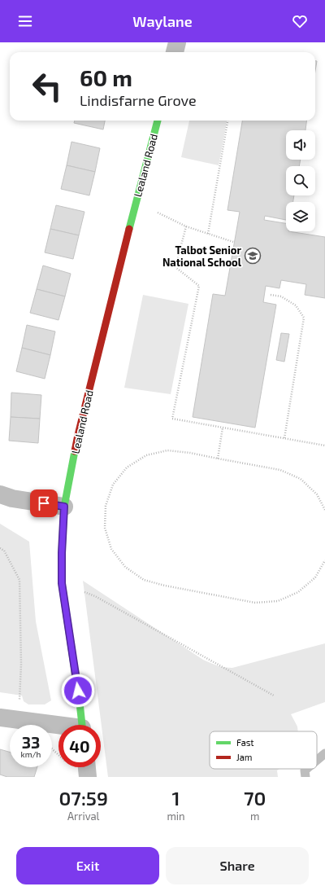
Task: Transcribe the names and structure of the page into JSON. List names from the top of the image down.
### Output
{
  "streets": {
    "street": ["Lealand Road"]
  },
  "places": {
    "school or university": ["Talbot Senior National School"]
  },
  "legend": ["Fast", "Jam"],
  "page": {
    "header": "Waylane",
    "turn": ["60 m", "Lindisfarne Grove"],
    "speed": "33 km/h",
    "limit": "40",
    "eta": [
      "07:59",
      "Arrival",
      "1",
      "min",
      "70",
      "m"
    ],
    "buttons": ["Exit", "Share"]
  }
}
